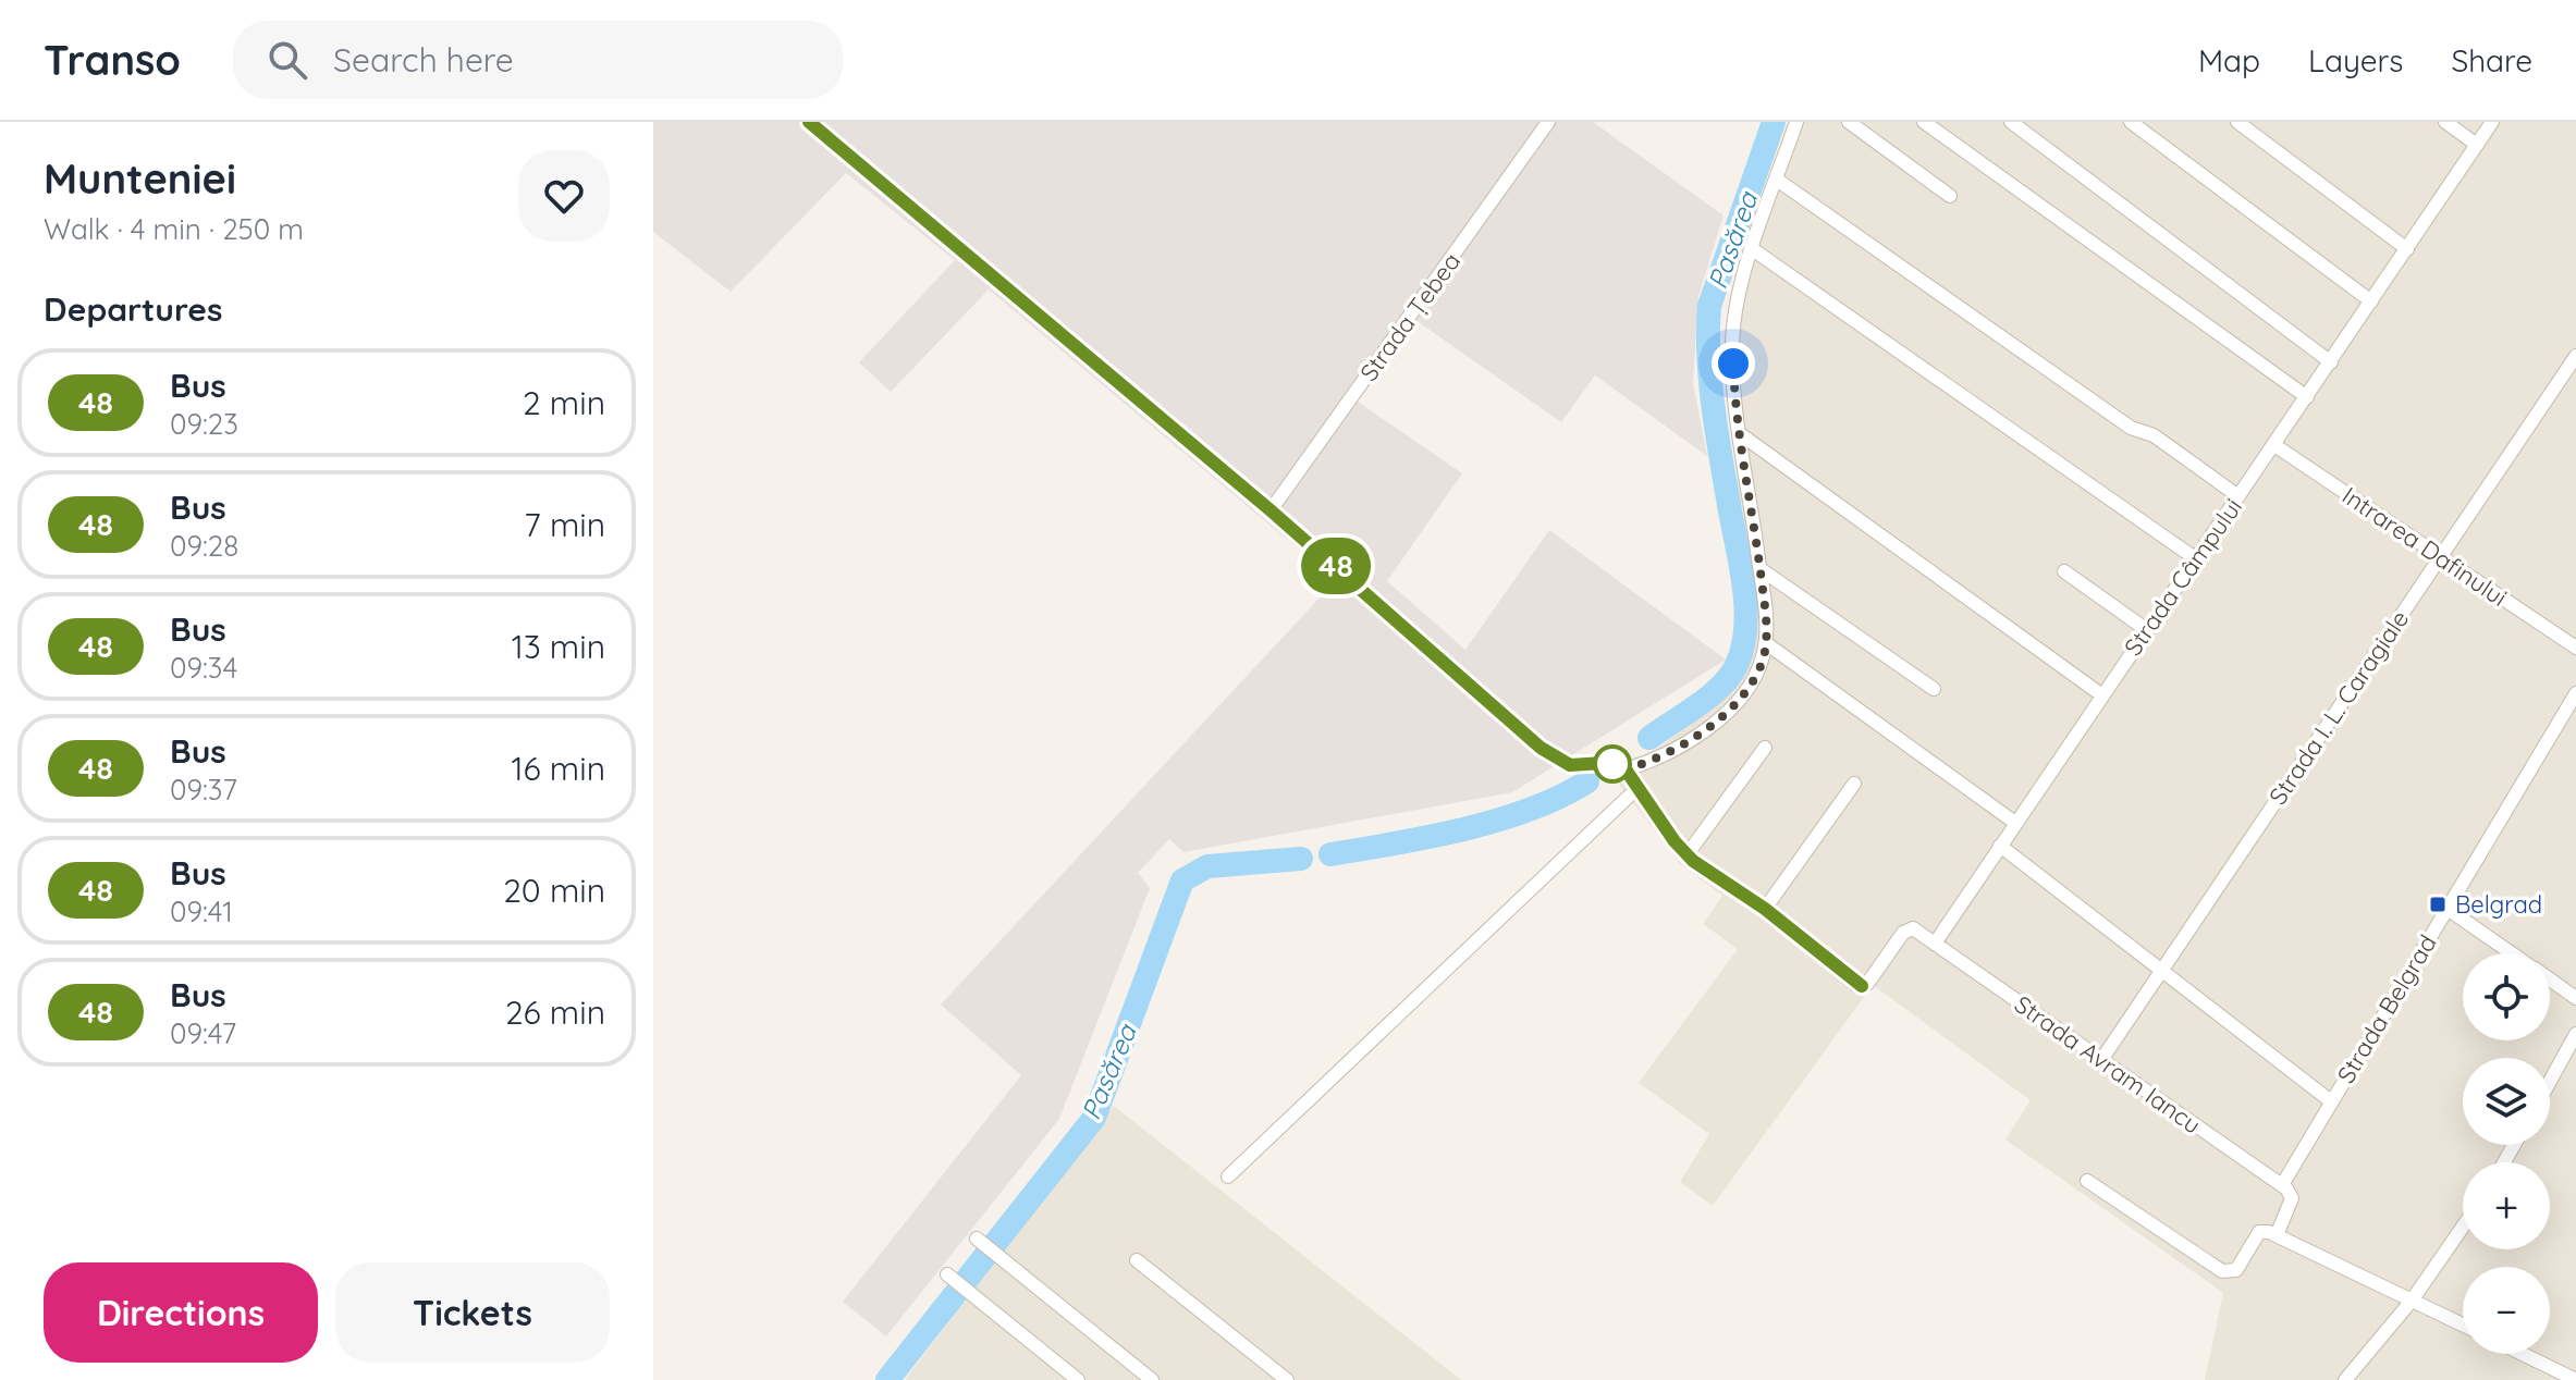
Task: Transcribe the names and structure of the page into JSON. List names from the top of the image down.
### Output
{
  "streets": {
    "street": [
      "Strada Țebea",
      "Intrarea Dafinului",
      "Strada Câmpului",
      "Strada I. L. Caragiale",
      "Strada Belgrad",
      "Strada Avram Iancu"
    ]
  },
  "crossings": [
    ["Intrarea Dafinului", "Strada Câmpului"],
    ["Intrarea Dafinului", "Strada I. L. Caragiale"],
    ["Strada Câmpului", "Strada Avram Iancu"],
    ["Strada I. L. Caragiale", "Strada Avram Iancu"],
    ["Strada Belgrad", "Strada Avram Iancu"]
  ],
  "water": ["Pasărea"],
  "places": {
    "transit": ["Belgrad"]
  },
  "lines": ["bus line 48"],
  "page": {
    "header": "Transo",
    "search": "Search here",
    "nav": ["Map", "Layers", "Share"],
    "heading": [
      ["Munteniei", "Walk · 4 min · 250 m"],
      "Departures"
    ],
    "on_map": "48",
    "list": [
      {
        "mark": "48",
        "name": "Bus",
        "note": "09:23",
        "value": "2 min"
      },
      {
        "mark": "48",
        "name": "Bus",
        "note": "09:28",
        "value": "7 min"
      },
      {
        "mark": "48",
        "name": "Bus",
        "note": "09:34",
        "value": "13 min"
      },
      {
        "mark": "48",
        "name": "Bus",
        "note": "09:37",
        "value": "16 min"
      },
      {
        "mark": "48",
        "name": "Bus",
        "note": "09:41",
        "value": "20 min"
      },
      {
        "mark": "48",
        "name": "Bus",
        "note": "09:47",
        "value": "26 min"
      }
    ],
    "map_buttons": ["+", "−"],
    "buttons": ["Directions", "Tickets"]
  }
}
